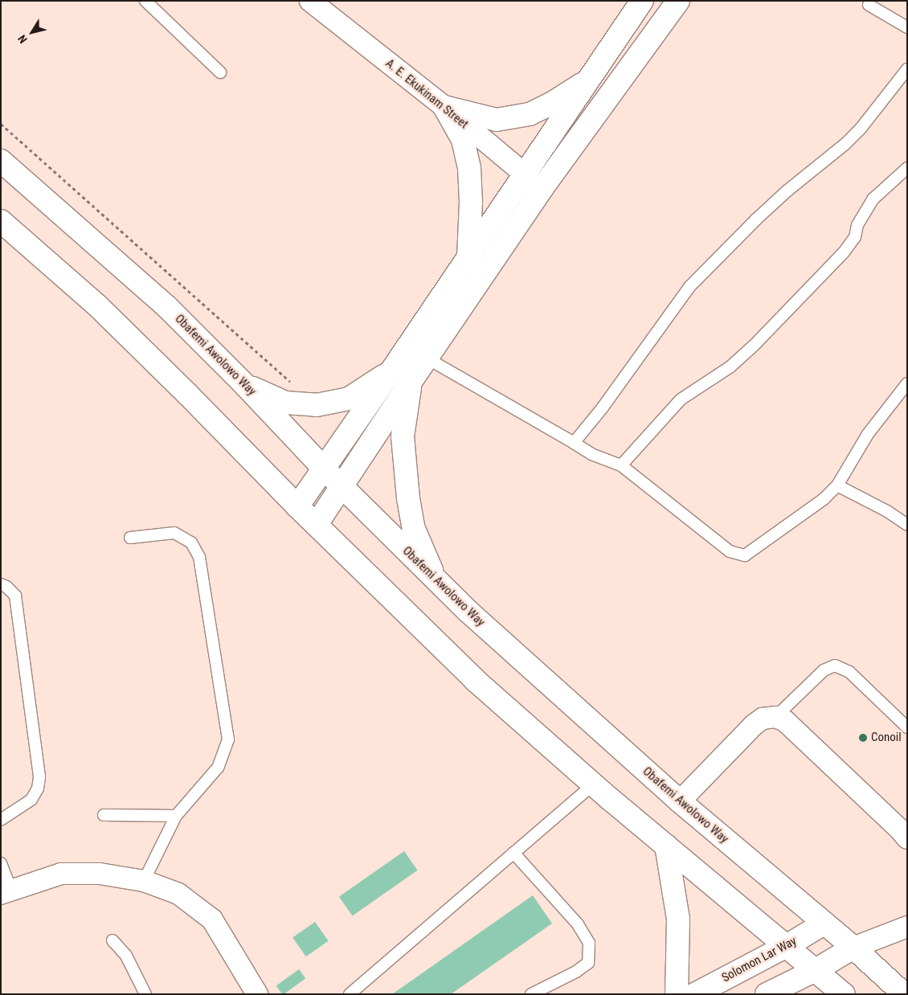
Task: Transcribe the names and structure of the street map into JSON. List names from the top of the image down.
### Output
{
  "streets": {
    "main road": ["Obafemi Awolowo Way", "Solomon Lar Way"],
    "street": ["A. E. Ekukinam Street"]
  },
  "crossings": [
    ["Obafemi Awolowo Way", "Solomon Lar Way"]
  ],
  "places": ["Conoil"],
  "north": "bottom left"
}
